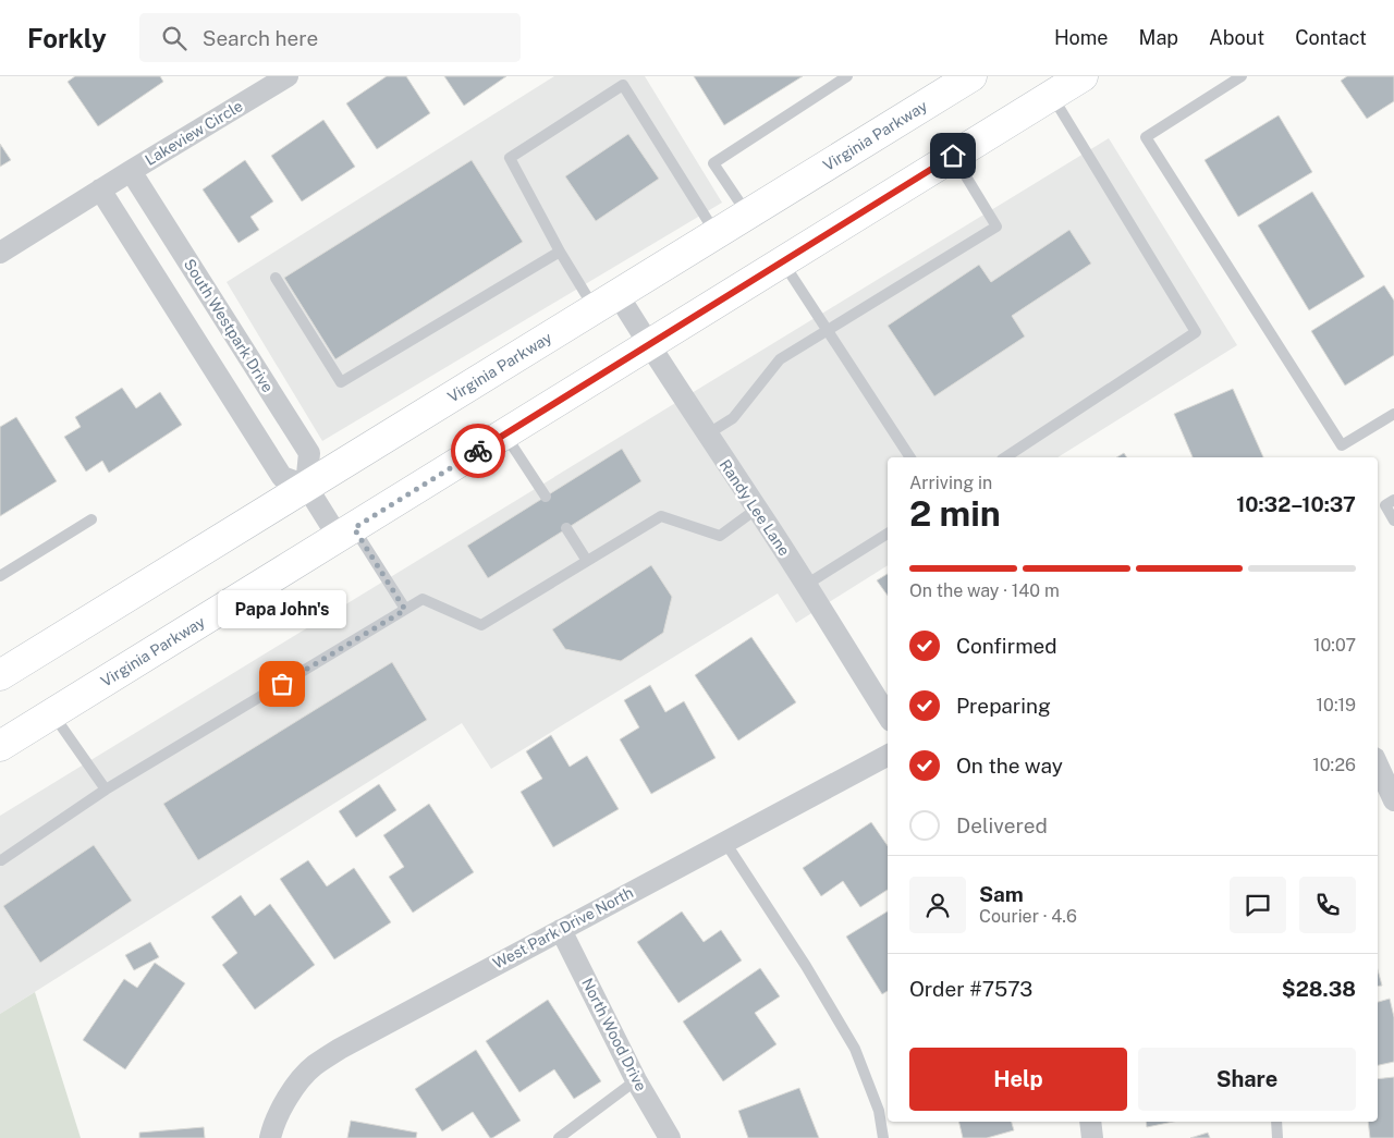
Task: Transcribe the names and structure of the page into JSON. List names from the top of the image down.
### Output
{
  "streets": {
    "main road": ["Virginia Parkway"],
    "street": [
      "Lakeview Circle",
      "South Westpark Drive",
      "Randy Lee Lane",
      "West Park Drive North",
      "North Wood Drive"
    ]
  },
  "crossings": [
    ["Lakeview Circle", "South Westpark Drive"],
    ["Virginia Parkway", "South Westpark Drive"],
    ["Virginia Parkway", "Randy Lee Lane"],
    ["West Park Drive North", "North Wood Drive"]
  ],
  "places": ["Papa John's"],
  "page": {
    "header": "Forkly",
    "search": "Search here",
    "nav": [
      "Home",
      "Map",
      "About",
      "Contact"
    ],
    "heading": ["2 min", "Arriving in", "10:32–10:37"],
    "panel": [
      "Sam",
      "Courier · 4.6",
      "Order #7573",
      "$28.38"
    ],
    "bar": "On the way · 140 m",
    "bubble": "Papa John's",
    "list": [
      ["Confirmed", "10:07"],
      ["Preparing", "10:19"],
      ["On the way", "10:26"],
      "Delivered"
    ],
    "buttons": ["Help", "Share"]
  }
}
